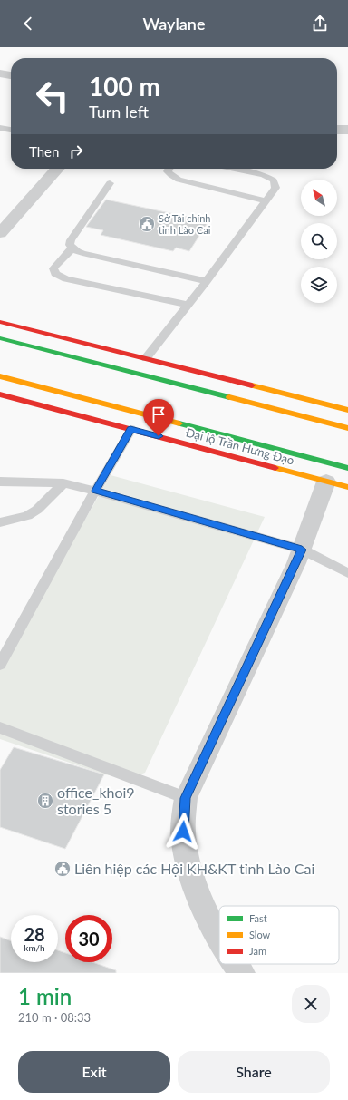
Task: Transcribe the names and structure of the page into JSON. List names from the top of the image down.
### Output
{
  "streets": {
    "main road": ["Đại lộ Trần Hưng Đạo"]
  },
  "places": {
    "public building": ["Sở Tài chính tỉnh Lào Cai", "Liên hiệp các Hội KH&KT tỉnh Lào Cai"],
    "building": ["office_khoi9 stories 5"]
  },
  "legend": ["Fast", "Slow", "Jam"],
  "north": "top left",
  "page": {
    "header": "Waylane",
    "turn": ["100 m", "Turn left"],
    "then": "Then",
    "speed": "28 km/h",
    "limit": "30",
    "heading": ["1 min", "210 m · 08:33"],
    "buttons": ["Exit", "Share"]
  }
}
